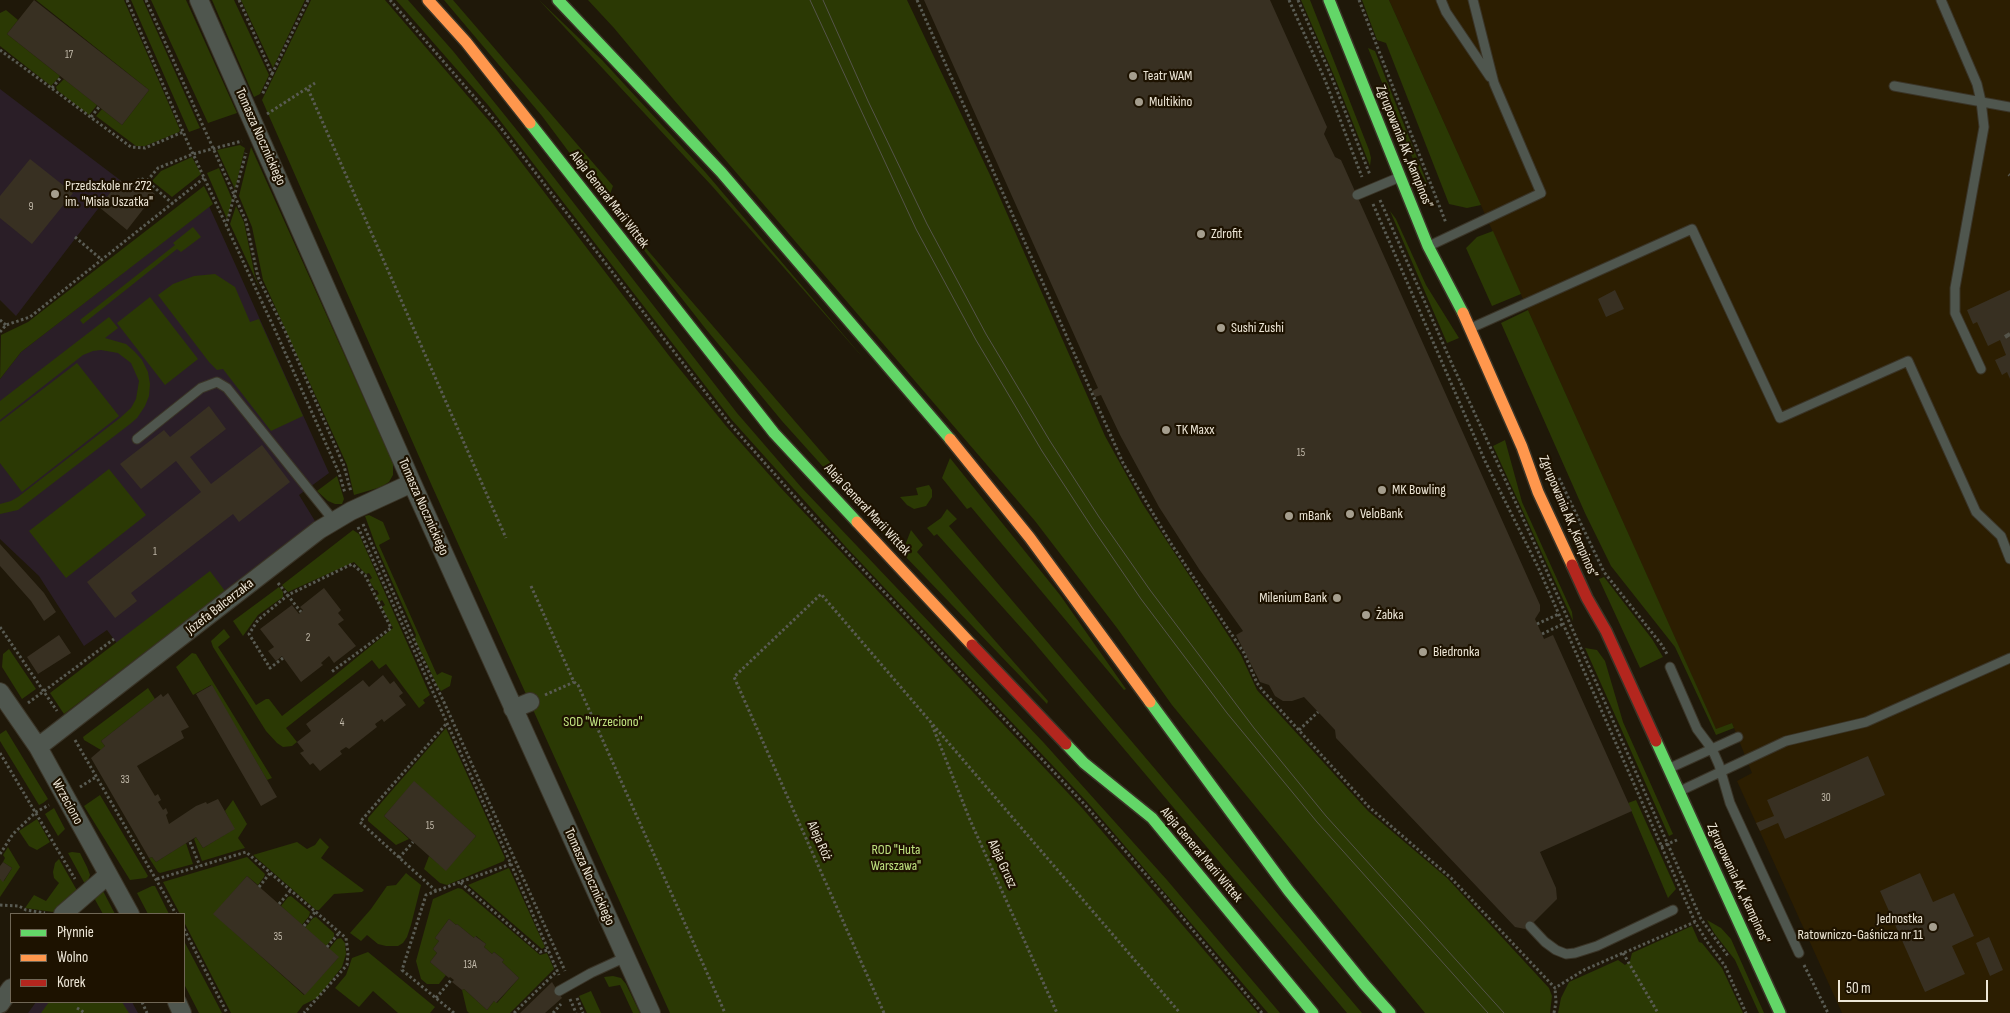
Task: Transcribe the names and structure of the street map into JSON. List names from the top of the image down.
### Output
{
  "streets": {
    "main road": ["Zgrupowania AK „Kampinos”", "Aleja Generał Marii Wittek"],
    "street": ["Tomasza Nocznickiego", "Józefa Balcerzaka", "Wrzeciono"],
    "path": ["Aleja Róż", "Aleja Grusz"]
  },
  "crossings": [
    ["Tomasza Nocznickiego", "Józefa Balcerzaka"],
    ["Józefa Balcerzaka", "Wrzeciono"],
    ["Aleja Róż", "Aleja Grusz"]
  ],
  "parks": ["SOD \"Wrzeciono\"", "ROD \"Huta Warszawa\""],
  "places": [
    "Teatr WAM",
    "Multikino",
    "Przedszkole nr 272 im. \"Misia Uszatka\"",
    "Zdrofit",
    "Sushi Zushi",
    "TK Maxx",
    "MK Bowling",
    "VeloBank",
    "mBank",
    "Milenium Bank",
    "Żabka",
    "Biedronka",
    "Jednostka Ratowniczo-Gaśnicza nr 11"
  ],
  "house_numbers": [
    "17",
    "9",
    "15",
    "1",
    "2",
    "4",
    "33",
    "30",
    "15",
    "35",
    "13A"
  ],
  "legend": ["Płynnie", "Wolno", "Korek"],
  "scale_bar": "50 m"
}
